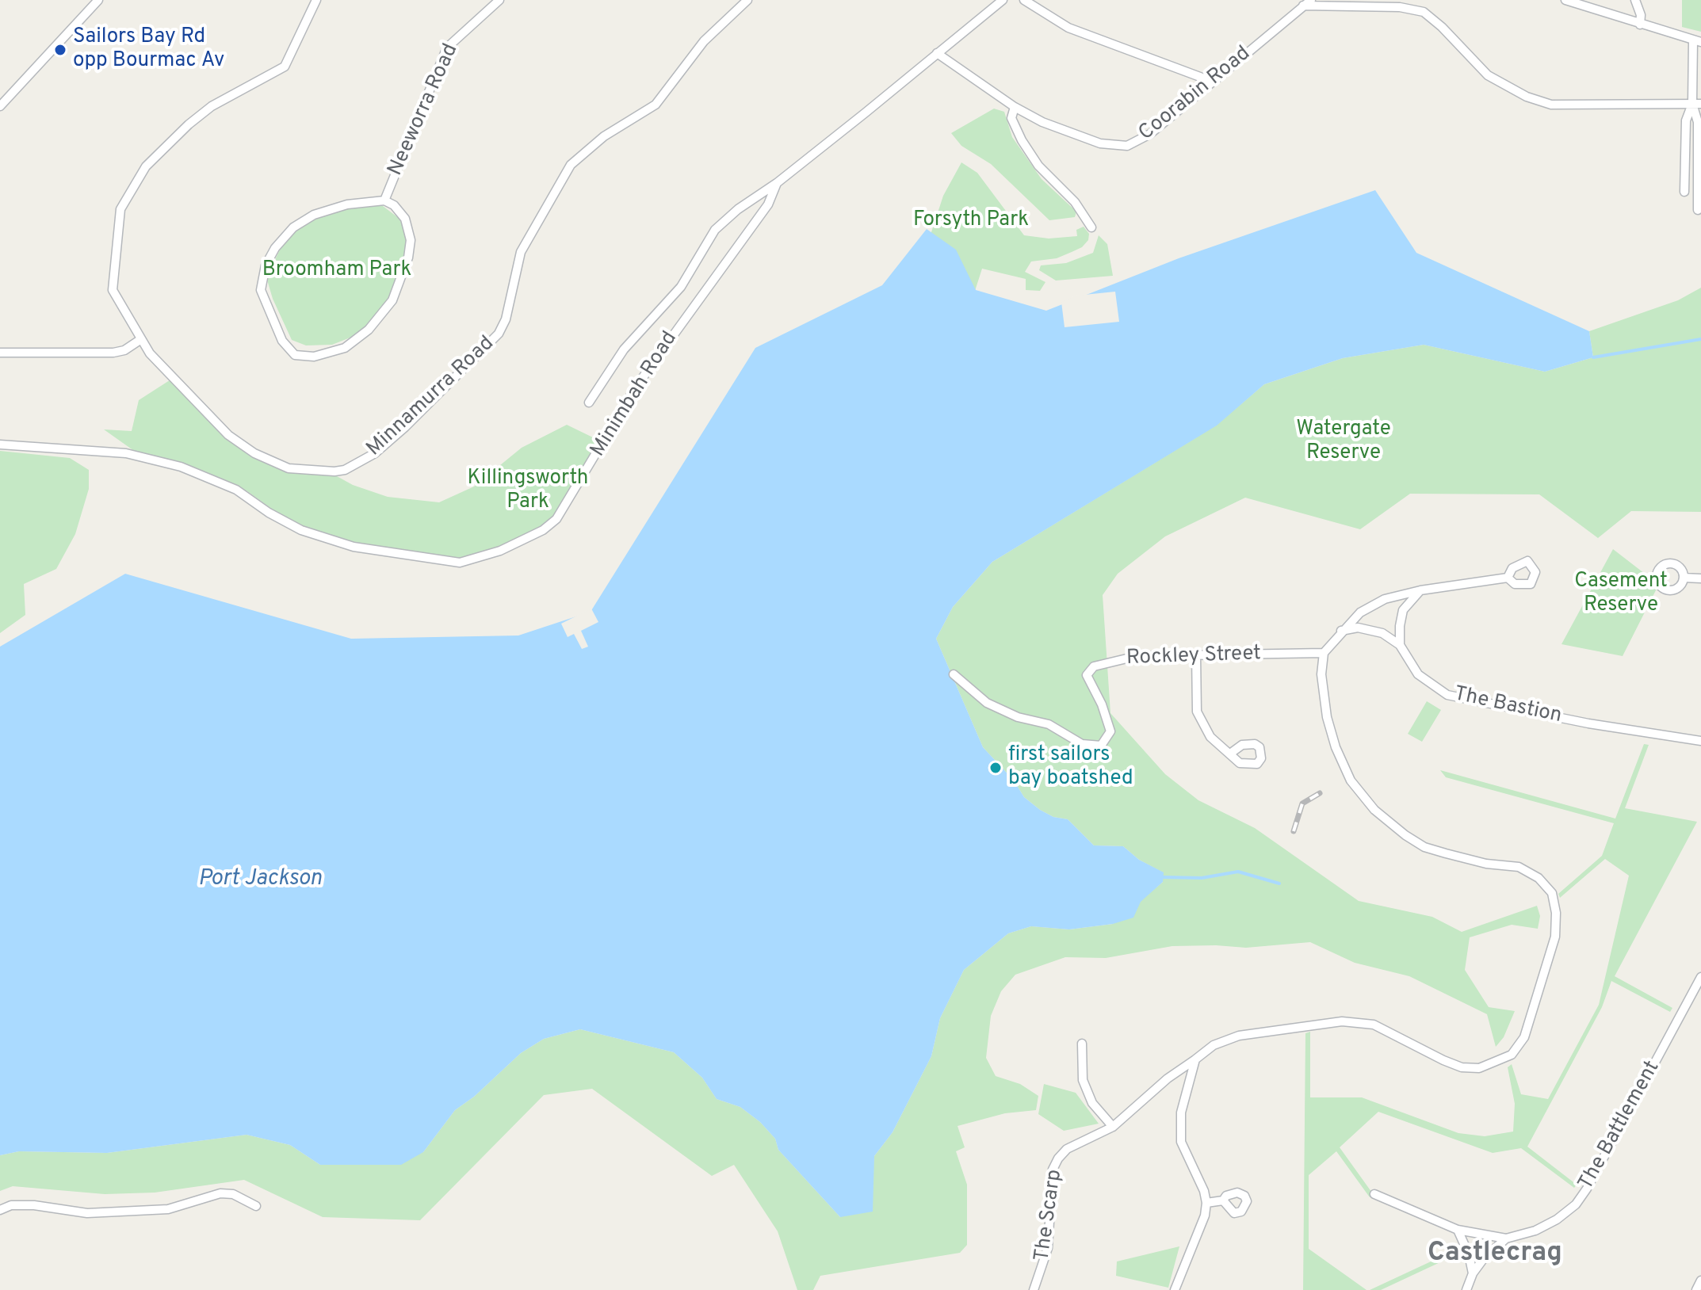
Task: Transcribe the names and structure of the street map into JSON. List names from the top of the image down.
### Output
{
  "streets": {
    "street": [
      "Coorabin Road",
      "Neeworra Road",
      "Minimbah Road",
      "Minnamurra Road",
      "Rockley Street",
      "The Bastion",
      "The Battlement",
      "The Scarp"
    ]
  },
  "crossings": [
    ["Coorabin Road", "Minimbah Road"],
    ["Rockley Street", "The Scarp"]
  ],
  "districts": ["Castlecrag"],
  "water": ["Port Jackson"],
  "parks": [
    "Forsyth Park",
    "Broomham Park",
    "Watergate Reserve",
    "Killingsworth Park",
    "Casement Reserve"
  ],
  "places": ["Sailors Bay Rd opp Bourmac Av", "first sailors bay boatshed"]
}
